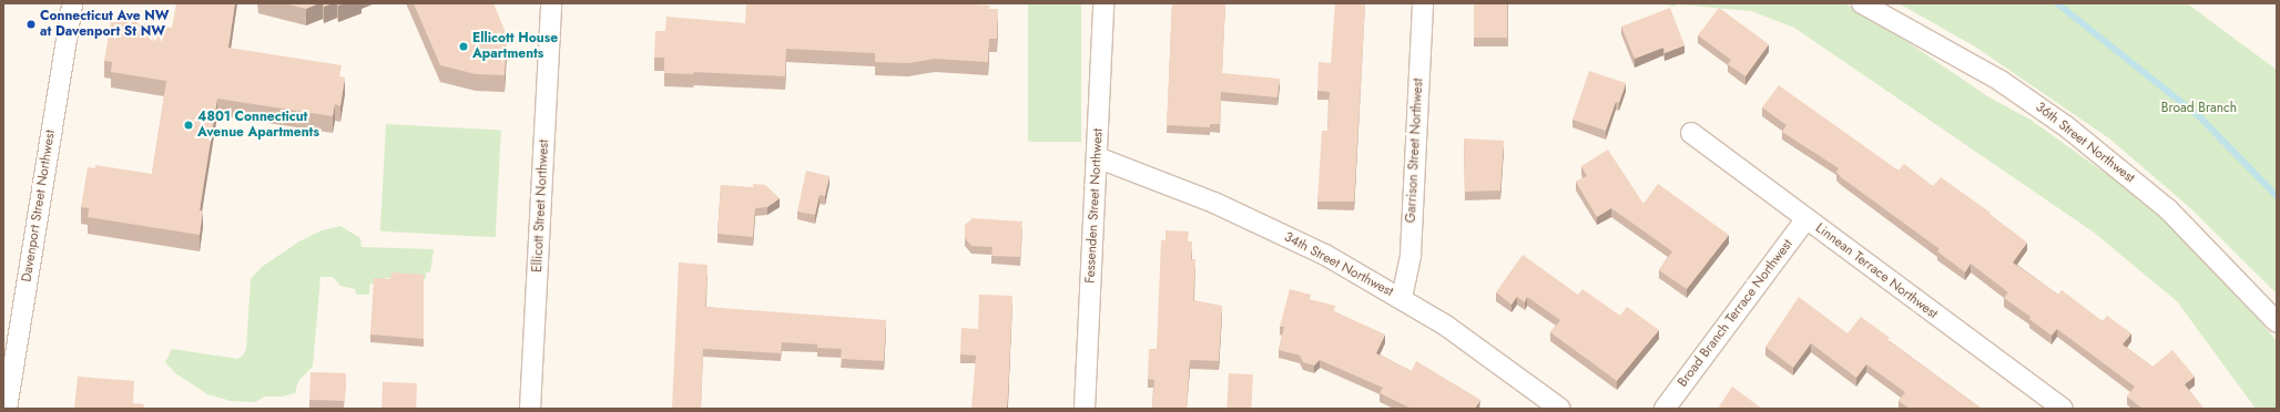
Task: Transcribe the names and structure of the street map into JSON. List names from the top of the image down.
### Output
{
  "streets": {
    "street": [
      "36th Street Northwest",
      "Garrison Street Northwest",
      "Davenport Street Northwest",
      "Ellicott Street Northwest",
      "Fessenden Street Northwest",
      "34th Street Northwest",
      "Linnean Terrace Northwest",
      "Broad Branch Terrace Northwest"
    ]
  },
  "crossings": [
    ["Garrison Street Northwest", "34th Street Northwest"],
    ["Fessenden Street Northwest", "34th Street Northwest"],
    ["Linnean Terrace Northwest", "Broad Branch Terrace Northwest"]
  ],
  "parks": ["Broad Branch"],
  "places": ["Connecticut Ave NW at Davenport St NW", "Ellicott House Apartments", "4801 Connecticut Avenue Apartments"]
}
